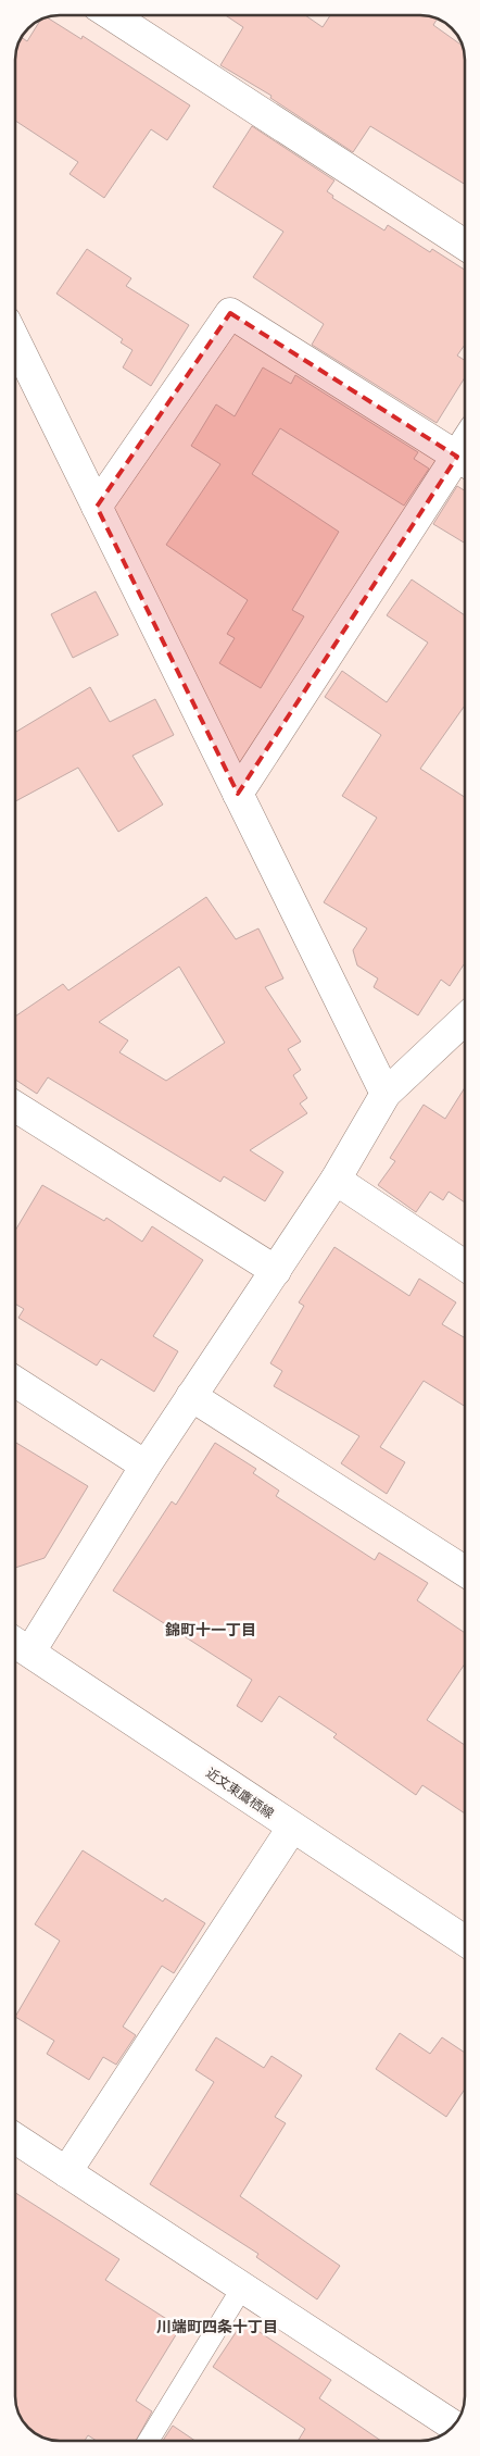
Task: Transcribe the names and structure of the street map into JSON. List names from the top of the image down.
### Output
{
  "streets": {
    "street": ["近文東鷹栖線"]
  },
  "districts": ["錦町十一丁目", "川端町四条十丁目"]
}
